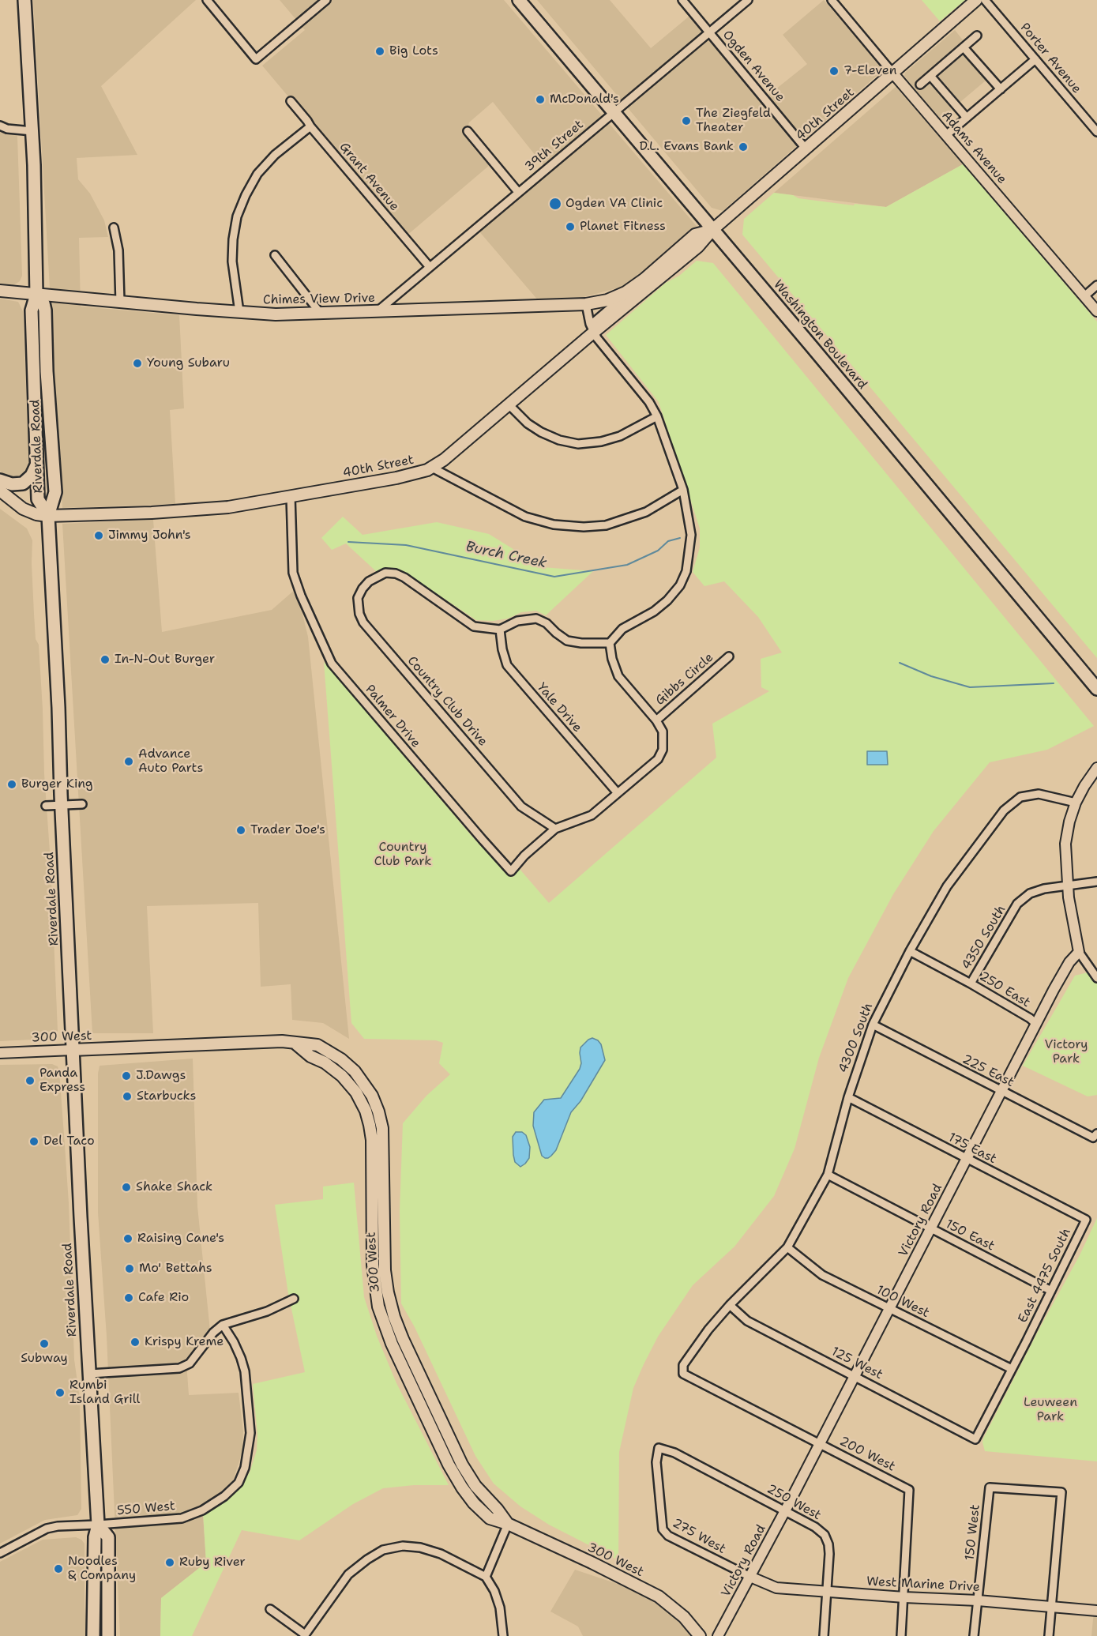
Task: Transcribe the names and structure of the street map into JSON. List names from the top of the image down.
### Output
{
  "streets": {
    "main road": [
      "40th Street",
      "Chimes View Drive",
      "Washington Boulevard",
      "Riverdale Road",
      "300 West"
    ],
    "street": [
      "Porter Avenue",
      "Ogden Avenue",
      "39th Street",
      "Adams Avenue",
      "Grant Avenue",
      "Gibbs Circle",
      "Country Club Drive",
      "Yale Drive",
      "Palmer Drive",
      "4350 South",
      "250 East",
      "4300 South",
      "225 East",
      "175 East",
      "Victory Road",
      "150 East",
      "East 4475 South",
      "100 West",
      "125 West",
      "200 West",
      "250 West",
      "550 West",
      "150 West",
      "275 West",
      "West Marine Drive"
    ]
  },
  "crossings": [
    ["Ogden Avenue", "40th Street"],
    ["Ogden Avenue", "39th Street"],
    ["40th Street", "Adams Avenue"],
    ["40th Street", "Chimes View Drive"],
    ["40th Street", "Washington Boulevard"],
    ["40th Street", "Riverdale Road"],
    ["40th Street", "Palmer Drive"],
    ["39th Street", "Grant Avenue"],
    ["39th Street", "Chimes View Drive"],
    ["39th Street", "Washington Boulevard"],
    ["Chimes View Drive", "Riverdale Road"],
    ["Riverdale Road", "300 West"],
    ["Riverdale Road", "550 West"],
    ["Country Club Drive", "Yale Drive"],
    ["Country Club Drive", "Palmer Drive"],
    ["4350 South", "250 East"],
    ["250 East", "4300 South"],
    ["250 East", "Victory Road"],
    ["4300 South", "225 East"],
    ["4300 South", "175 East"],
    ["4300 South", "150 East"],
    ["4300 South", "100 West"],
    ["4300 South", "125 West"],
    ["4300 South", "200 West"],
    ["225 East", "Victory Road"],
    ["175 East", "Victory Road"],
    ["175 East", "East 4475 South"],
    ["Victory Road", "150 East"],
    ["Victory Road", "100 West"],
    ["Victory Road", "125 West"],
    ["Victory Road", "200 West"],
    ["Victory Road", "250 West"],
    ["Victory Road", "275 West"],
    ["Victory Road", "West Marine Drive"],
    ["150 East", "East 4475 South"],
    ["East 4475 South", "100 West"],
    ["East 4475 South", "125 West"],
    ["200 West", "West Marine Drive"],
    ["250 West", "275 West"],
    ["250 West", "West Marine Drive"],
    ["150 West", "West Marine Drive"],
    ["275 West", "West Marine Drive"]
  ],
  "water": ["Burch Creek"],
  "parks": ["Country Club Park", "Victory Park", "Leuween Park"],
  "places": [
    "Big Lots",
    "7-Eleven",
    "McDonald's",
    "The Ziegfeld Theater",
    "D.L. Evans Bank",
    "Ogden VA Clinic",
    "Planet Fitness",
    "Young Subaru",
    "Jimmy John's",
    "In-N-Out Burger",
    "Advance Auto Parts",
    "Burger King",
    "Trader Joe's",
    "J.Dawgs",
    "Panda Express",
    "Starbucks",
    "Del Taco",
    "Shake Shack",
    "Raising Cane's",
    "Mo' Bettahs",
    "Cafe Rio",
    "Krispy Kreme",
    "Subway",
    "Rumbi Island Grill",
    "Ruby River",
    "Noodles & Company"
  ]
}
